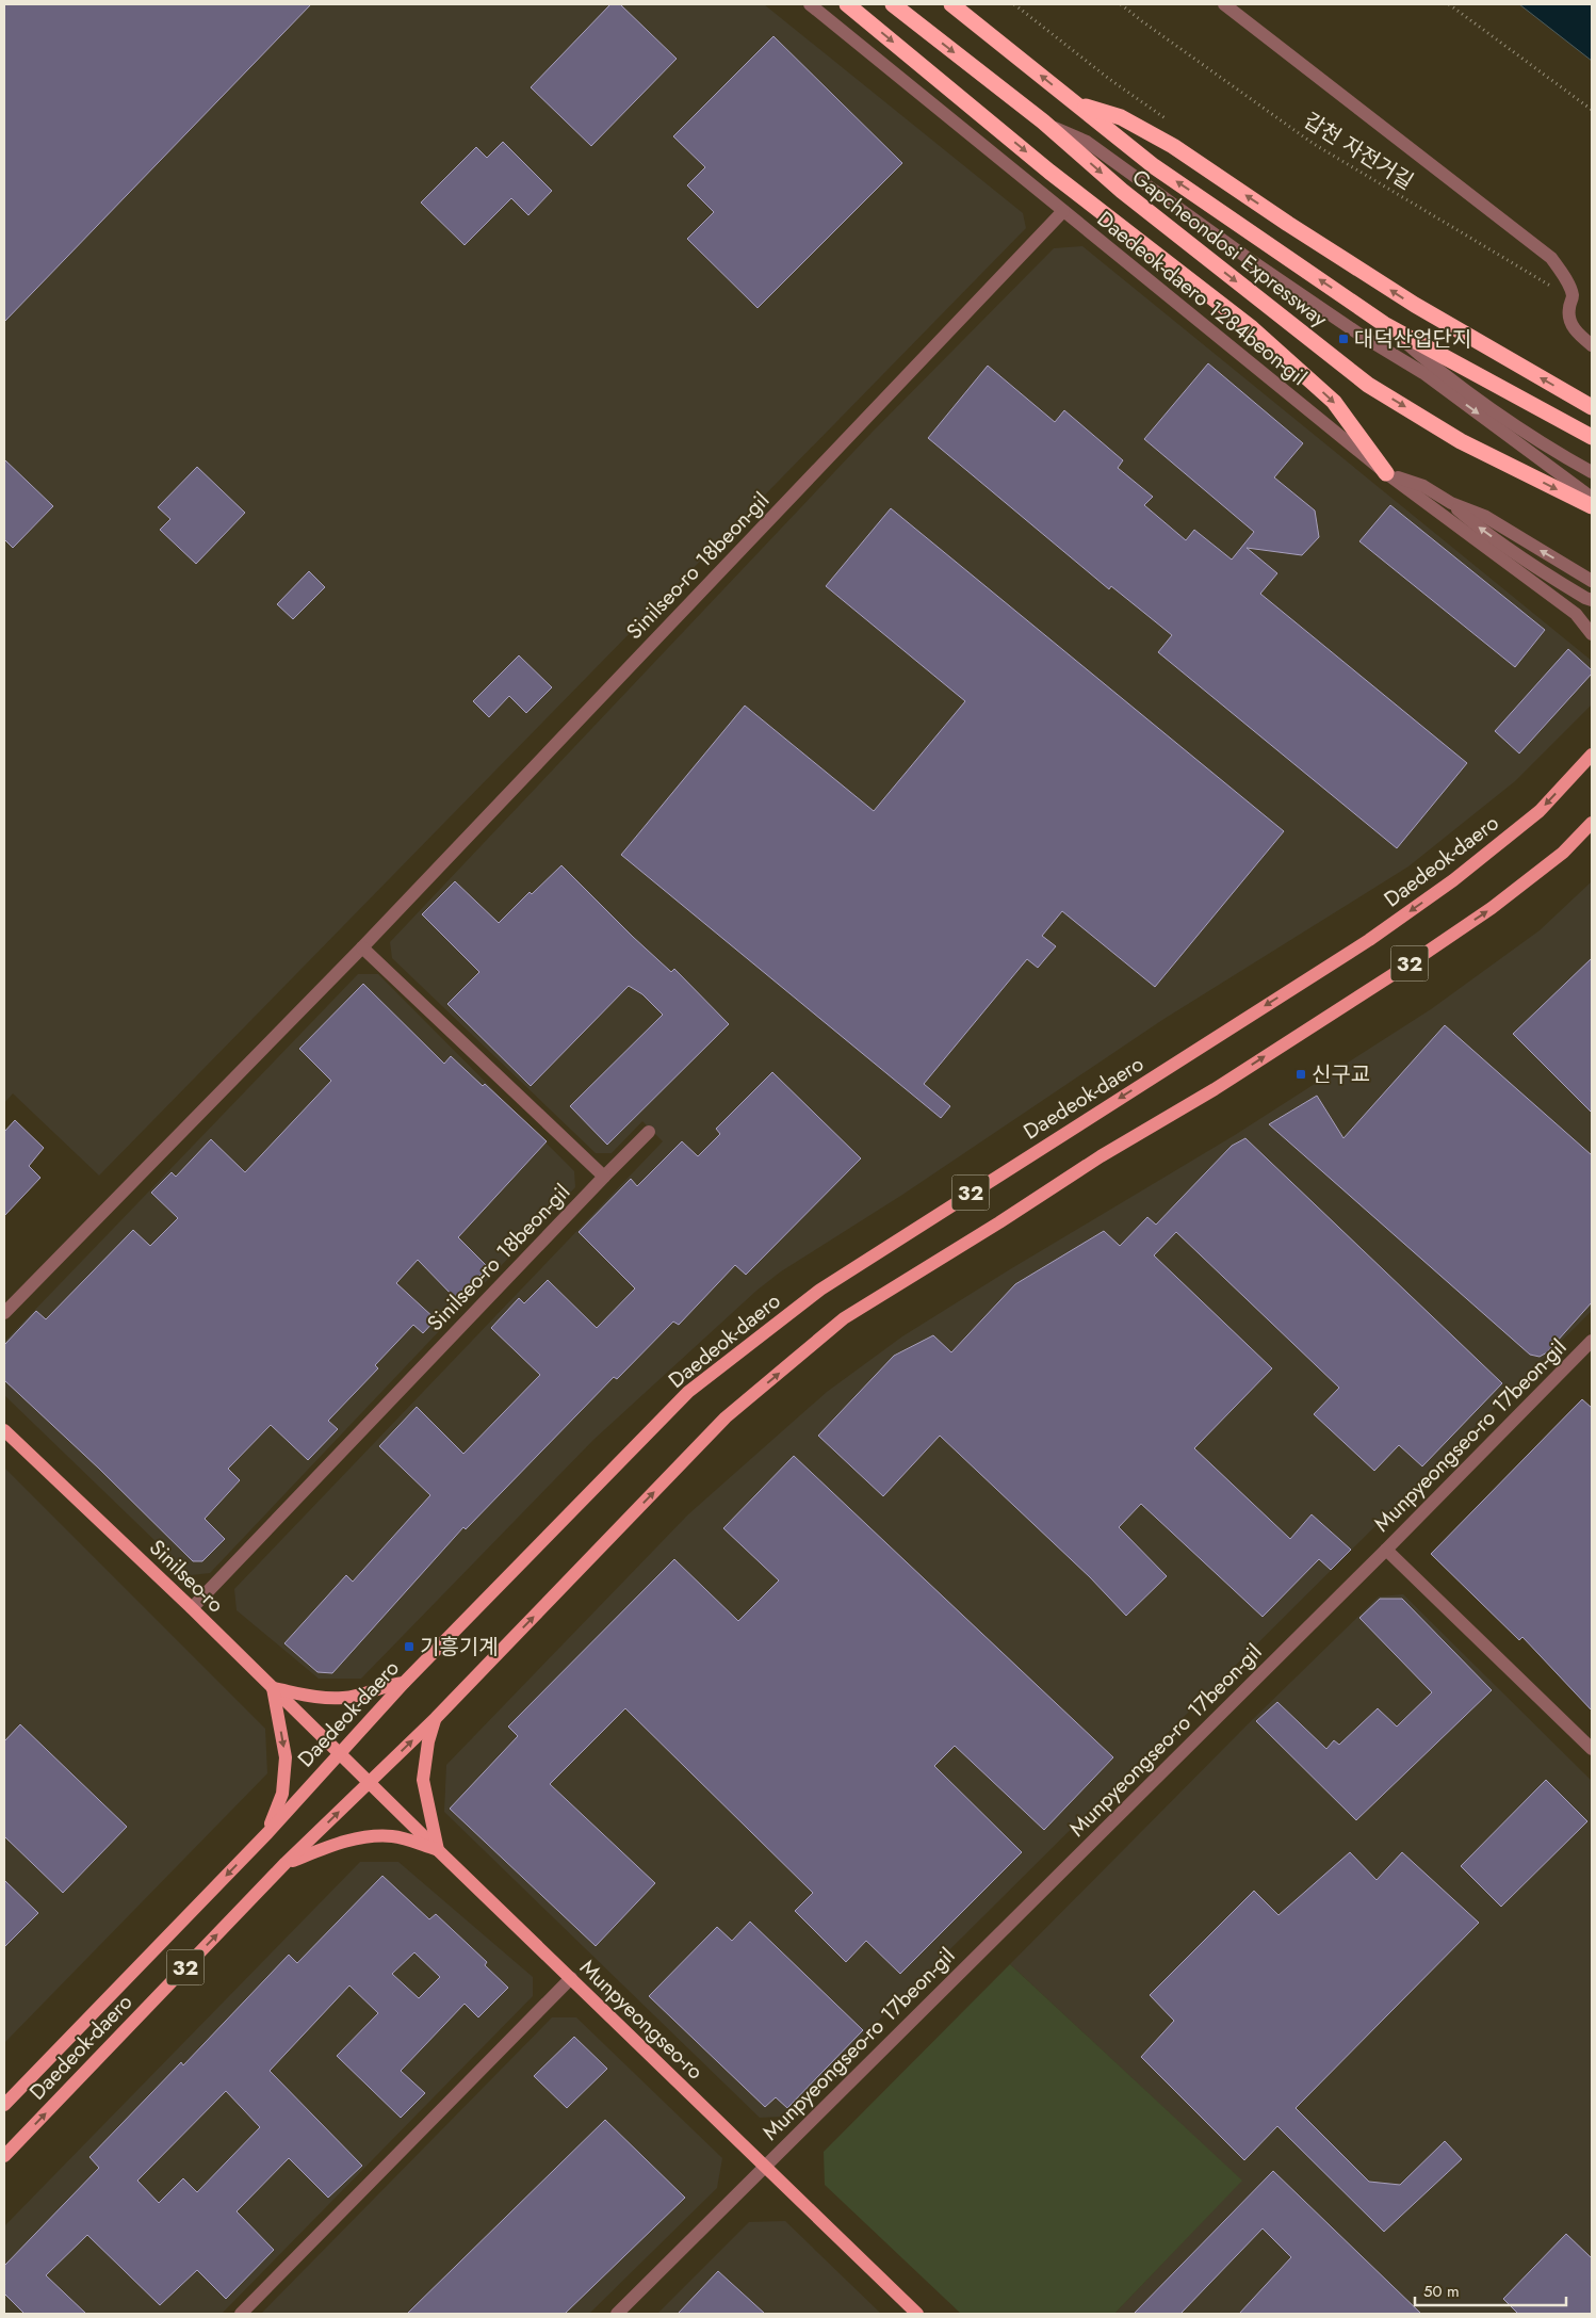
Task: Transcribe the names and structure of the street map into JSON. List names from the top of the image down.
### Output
{
  "streets": {
    "highway": ["Gapcheondosi Expressway"],
    "main road": [
      "Daedeok-daero",
      "32",
      "Sinilseo-ro",
      "Munpyeongseo-ro"
    ],
    "street": ["Daedeok-daero 1284beon-gil", "Sinilseo-ro 18beon-gil", "Munpyeongseo-ro 17beon-gil"],
    "path": ["갑천 자전거길"]
  },
  "crossings": [
    ["Daedeok-daero 1284beon-gil", "Sinilseo-ro 18beon-gil"],
    ["Sinilseo-ro 18beon-gil", "Sinilseo-ro"],
    ["Daedeok-daero", "Sinilseo-ro"],
    ["Daedeok-daero", "Munpyeongseo-ro"],
    ["Munpyeongseo-ro 17beon-gil", "Munpyeongseo-ro"],
    ["Sinilseo-ro", "Munpyeongseo-ro"]
  ],
  "places": {
    "transit": ["대덕산업단지", "신구교", "기흥기계"]
  },
  "scale_bar": "50 m"
}
